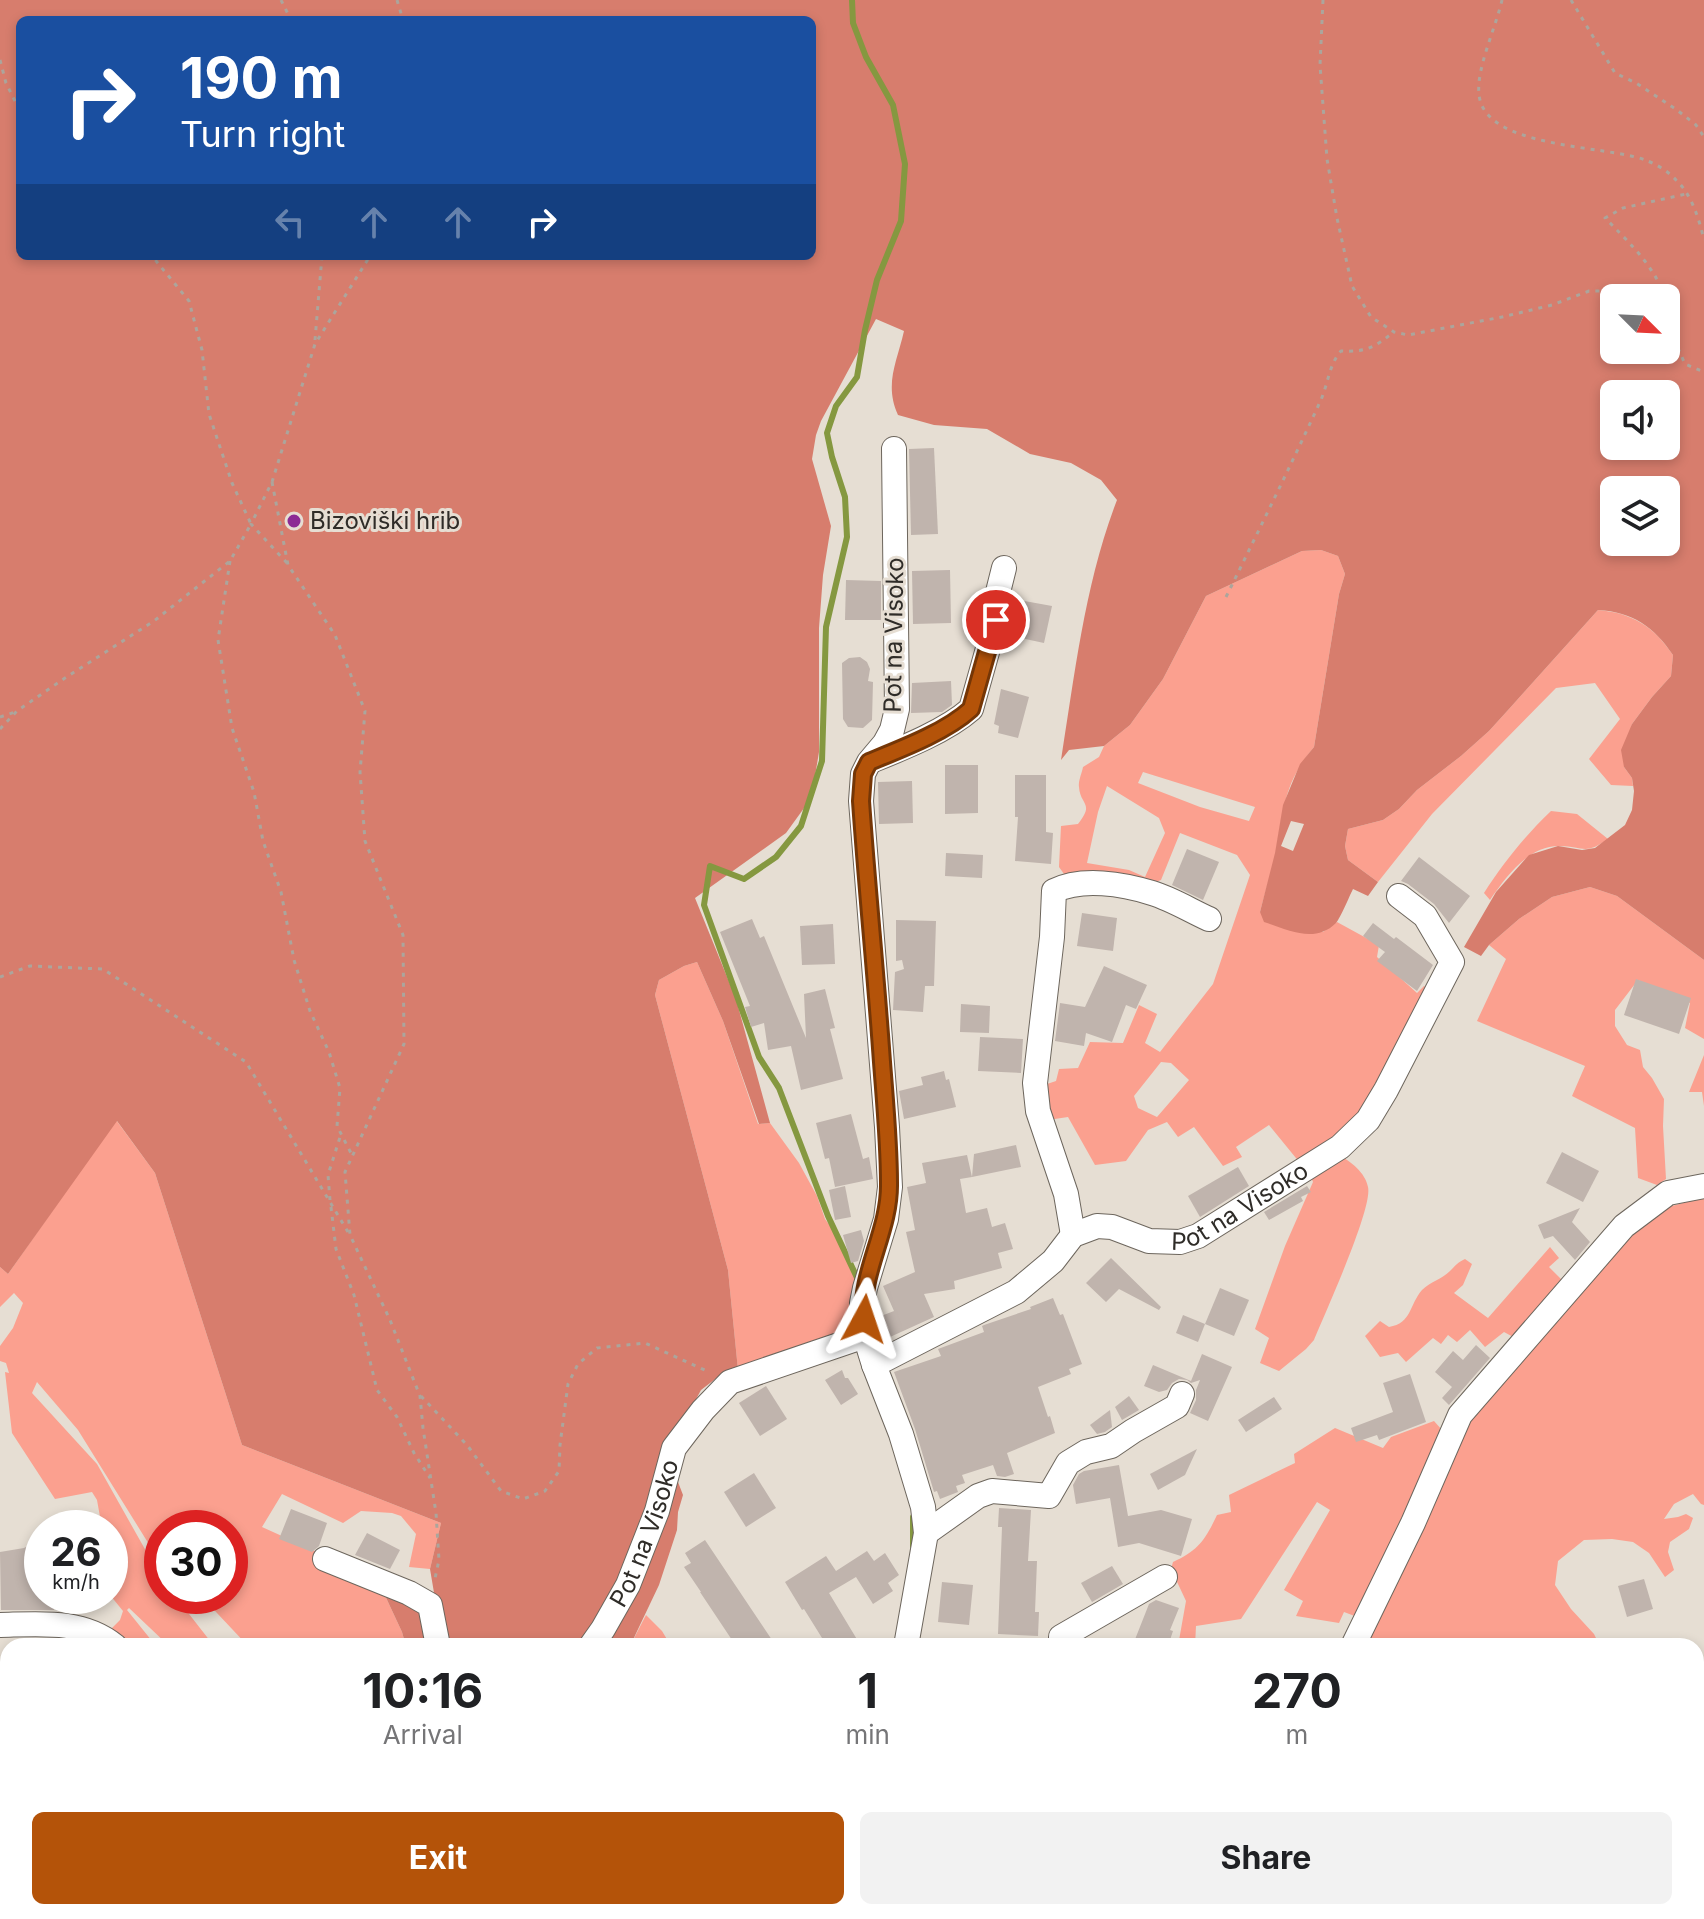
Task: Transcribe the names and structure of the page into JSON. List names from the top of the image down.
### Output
{
  "streets": {
    "street": ["Pot na Visoko"]
  },
  "places": ["Bizoviški hrib"],
  "north": "bottom right",
  "page": {
    "turn": ["190 m", "Turn right"],
    "speed": "26 km/h",
    "limit": "30",
    "eta": [
      "10:16",
      "Arrival",
      "1",
      "min",
      "270",
      "m"
    ],
    "buttons": ["Exit", "Share"]
  }
}
